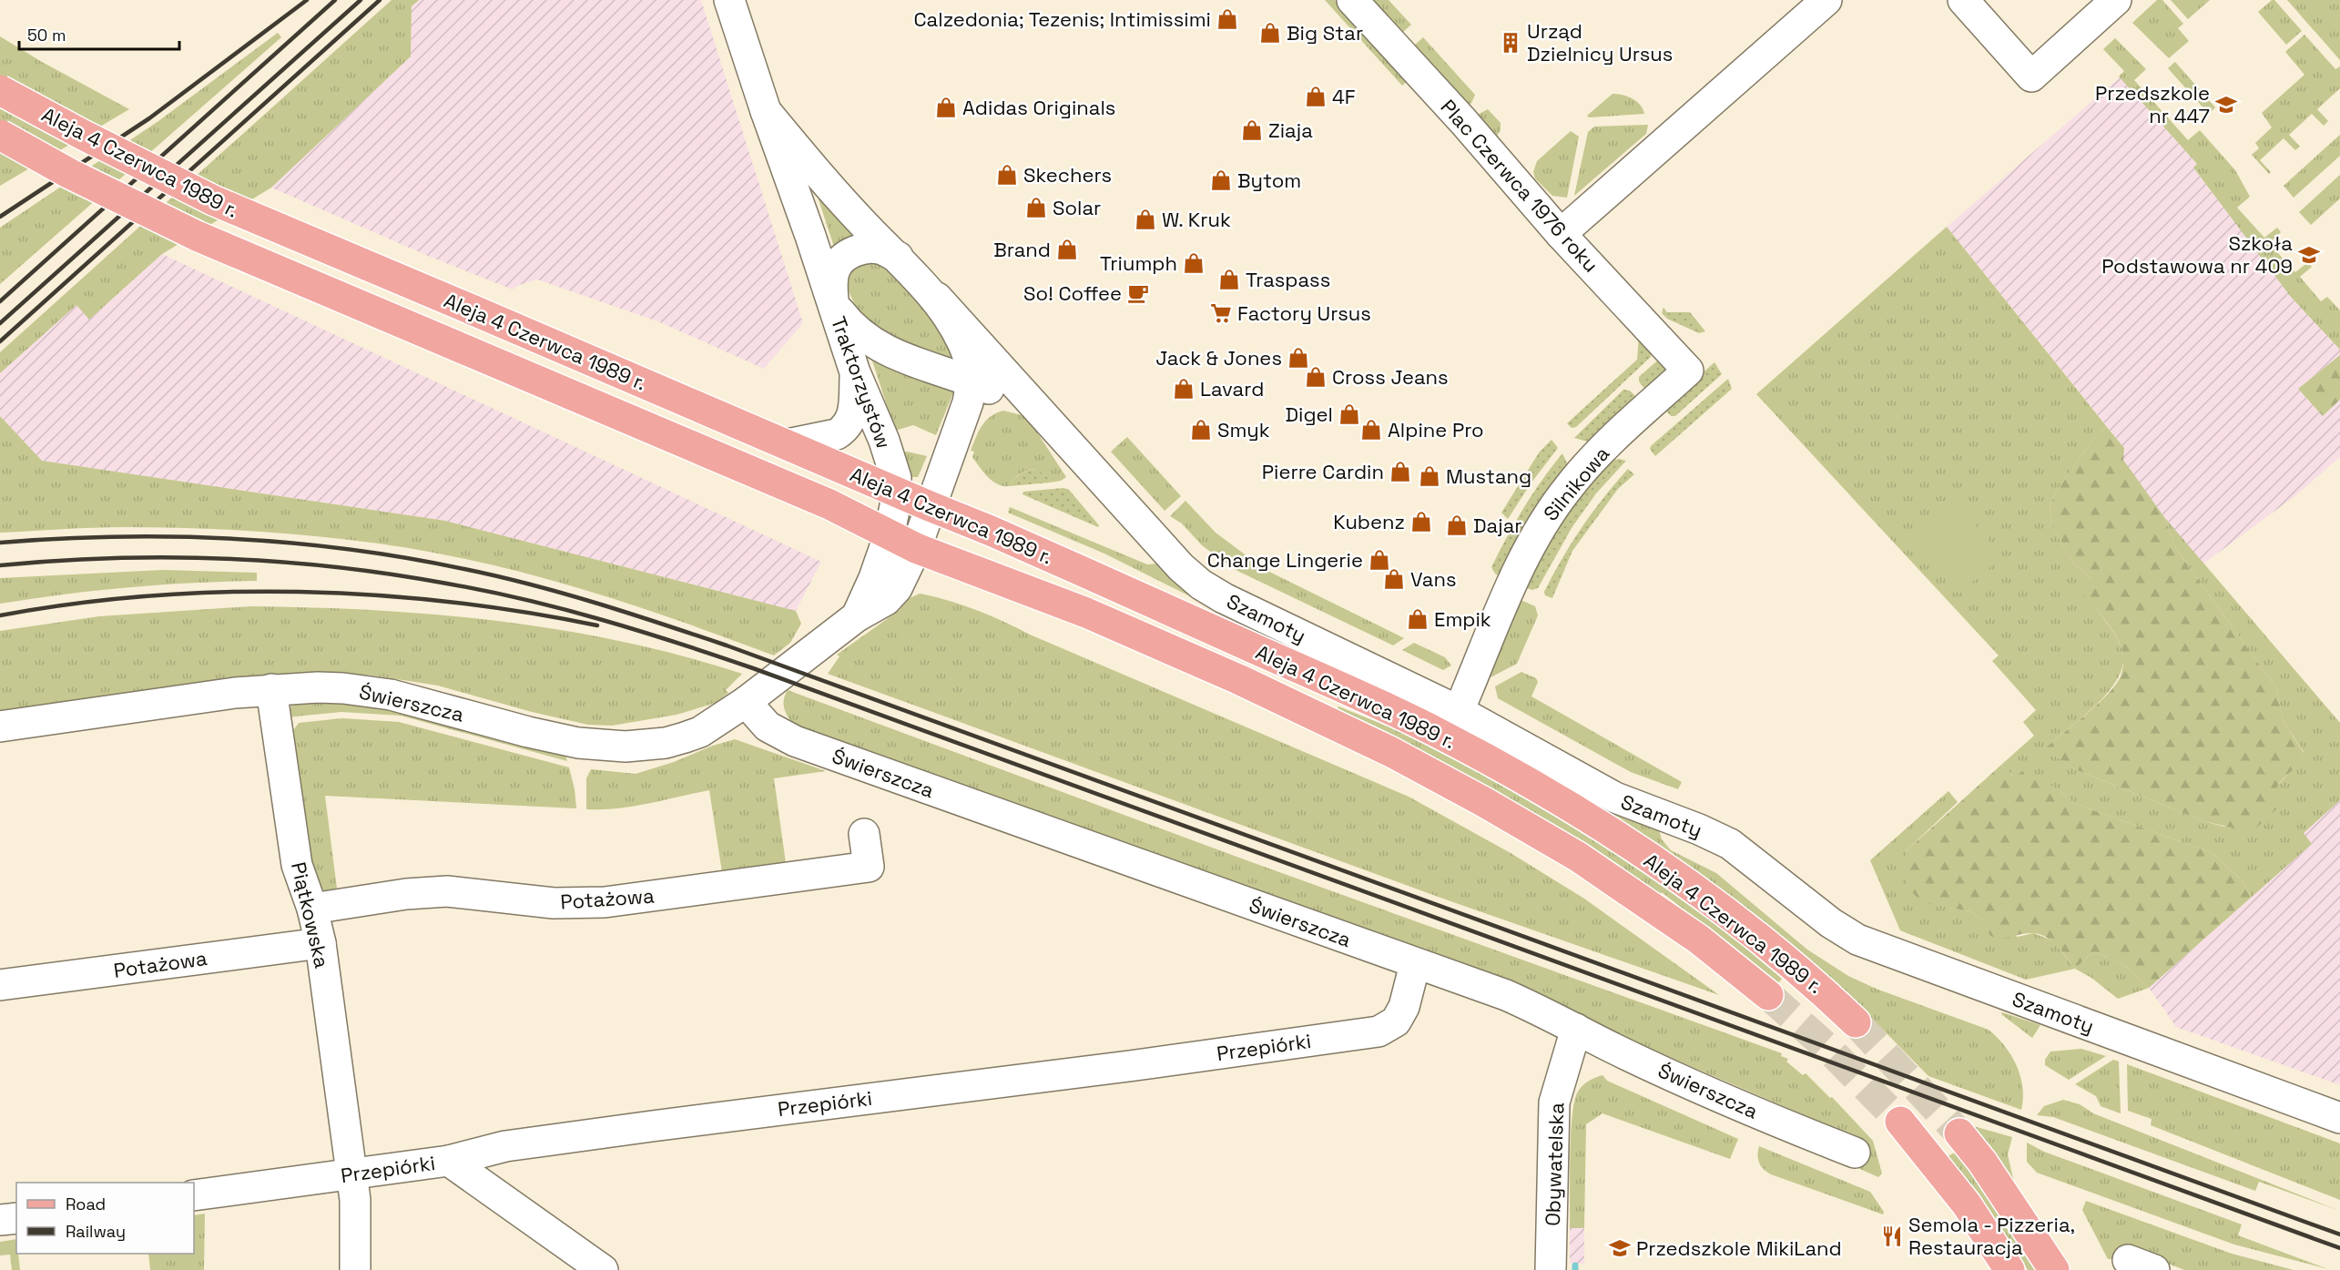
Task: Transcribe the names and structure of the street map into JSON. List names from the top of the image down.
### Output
{
  "streets": {
    "main road": ["Aleja 4 Czerwca 1989 r."],
    "street": [
      "Plac Czerwca 1976 roku",
      "Traktorzystów",
      "Silnikowa",
      "Szamoty",
      "Świerszcza",
      "Potażowa",
      "Piątkowska",
      "Przepiórki",
      "Obywatelska"
    ]
  },
  "crossings": [
    ["Aleja 4 Czerwca 1989 r.", "Traktorzystów"],
    ["Plac Czerwca 1976 roku", "Silnikowa"],
    ["Traktorzystów", "Szamoty"],
    ["Traktorzystów", "Świerszcza"],
    ["Silnikowa", "Szamoty"],
    ["Świerszcza", "Piątkowska"],
    ["Świerszcza", "Przepiórki"],
    ["Świerszcza", "Obywatelska"],
    ["Potażowa", "Piątkowska"],
    ["Piątkowska", "Przepiórki"]
  ],
  "places": {
    "shop": [
      "Calzedonia; Tezenis; Intimissimi",
      "Big Star",
      "4F",
      "Adidas Originals",
      "Ziaja",
      "Skechers",
      "Bytom",
      "Solar",
      "W. Kruk",
      "Brand",
      "Triumph",
      "Traspass",
      "Jack & Jones",
      "Cross Jeans",
      "Lavard",
      "Digel",
      "Smyk",
      "Alpine Pro",
      "Pierre Cardin",
      "Mustang",
      "Kubenz",
      "Dajar",
      "Change Lingerie",
      "Vans",
      "Empik"
    ],
    "building": ["Urząd Dzielnicy Ursus"],
    "school or university": ["Przedszkole nr 447", "Szkoła Podstawowa nr 409", "Przedszkole MikiLand"],
    "cafe": ["So! Coffee"],
    "supermarket": ["Factory Ursus"],
    "restaurant": ["Semola - Pizzeria, Restauracja"]
  },
  "legend": ["Road", "Railway"],
  "scale_bar": "50 m"
}
